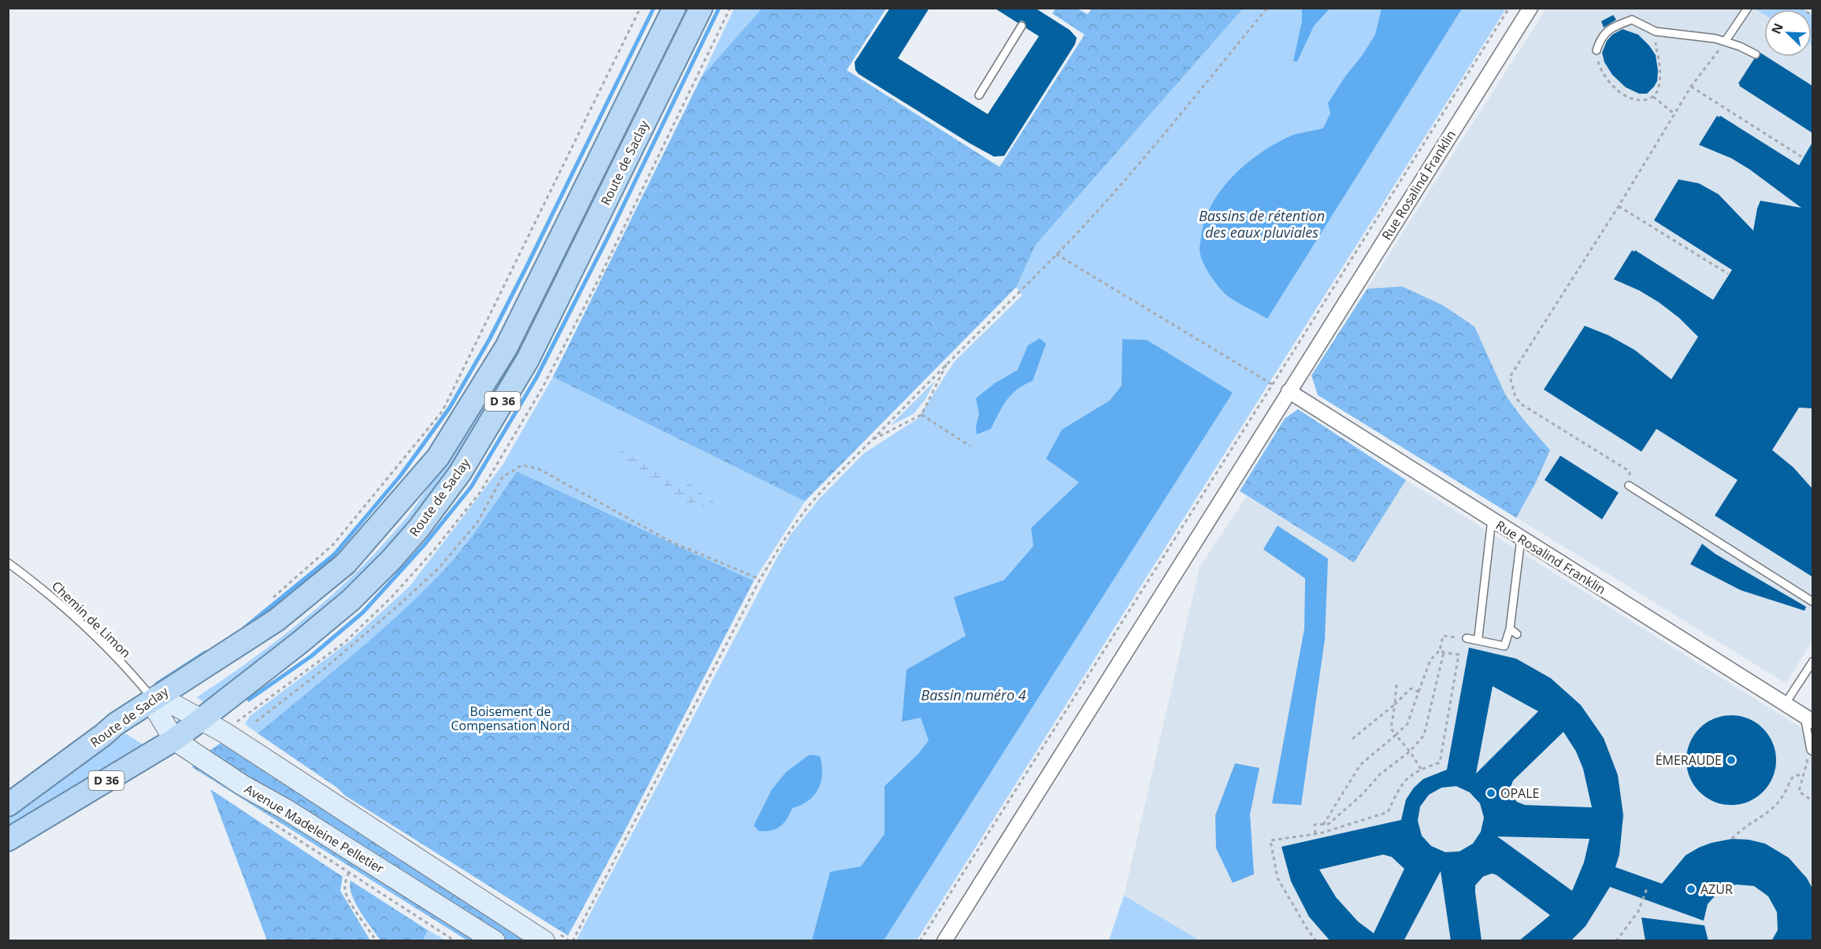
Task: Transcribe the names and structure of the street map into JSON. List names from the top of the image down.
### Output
{
  "streets": {
    "main road": ["Route de Saclay", "D 36"],
    "street": ["Rue Rosalind Franklin", "Avenue Madeleine Pelletier"],
    "lane": ["Chemin de Limon"]
  },
  "crossings": [
    ["Route de Saclay", "Chemin de Limon"],
    ["Route de Saclay", "Avenue Madeleine Pelletier"],
    ["Chemin de Limon", "Avenue Madeleine Pelletier"]
  ],
  "water": ["Bassins de rétention des eaux pluviales", "Bassin numéro 4"],
  "parks": ["Boisement de Compensation Nord"],
  "places": ["ÉMERAUDE", "OPALE", "AZUR"],
  "north": "top left"
}
